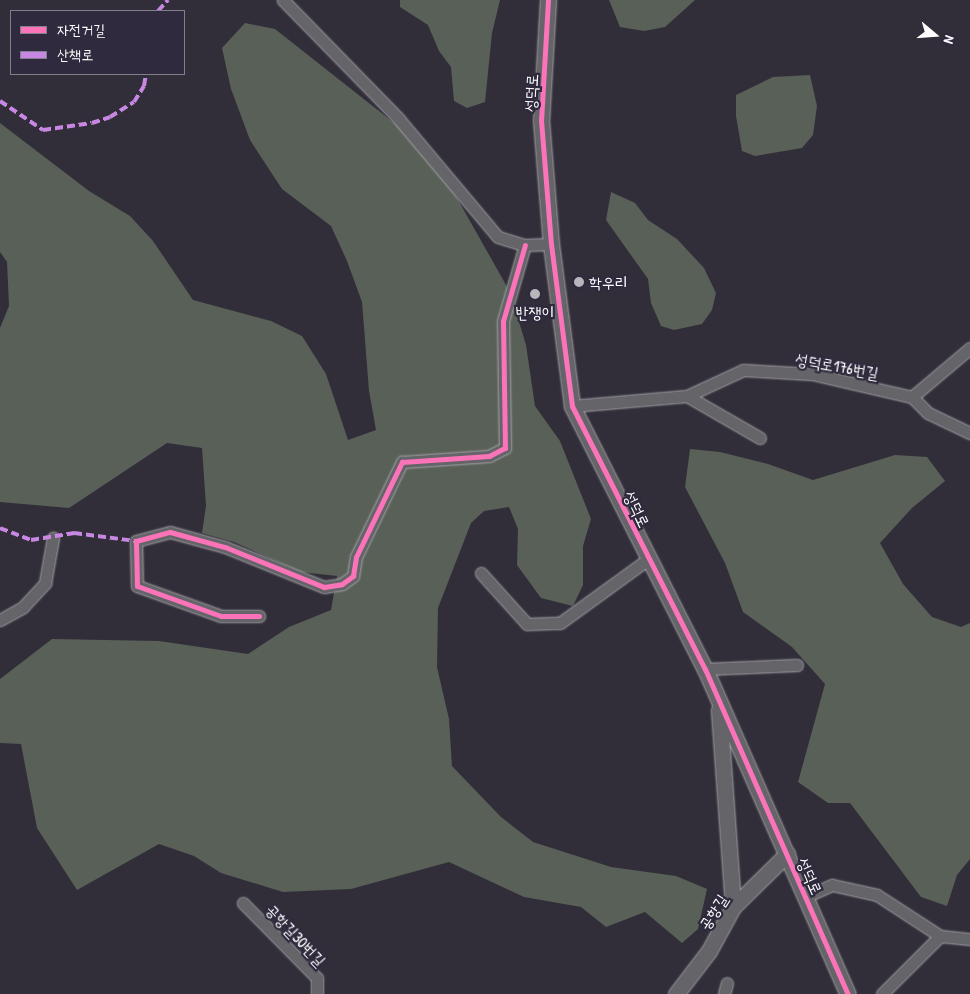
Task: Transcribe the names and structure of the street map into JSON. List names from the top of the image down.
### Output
{
  "streets": {
    "street": [
      "성덕로",
      "성덕로176번길",
      "공항길",
      "공항길30번길"
    ]
  },
  "crossings": [
    ["성덕로", "성덕로176번길"],
    ["성덕로", "공항길"]
  ],
  "places": ["학우리", "반쟁이"],
  "legend": ["자전거길", "산책로"],
  "north": "right"
}
